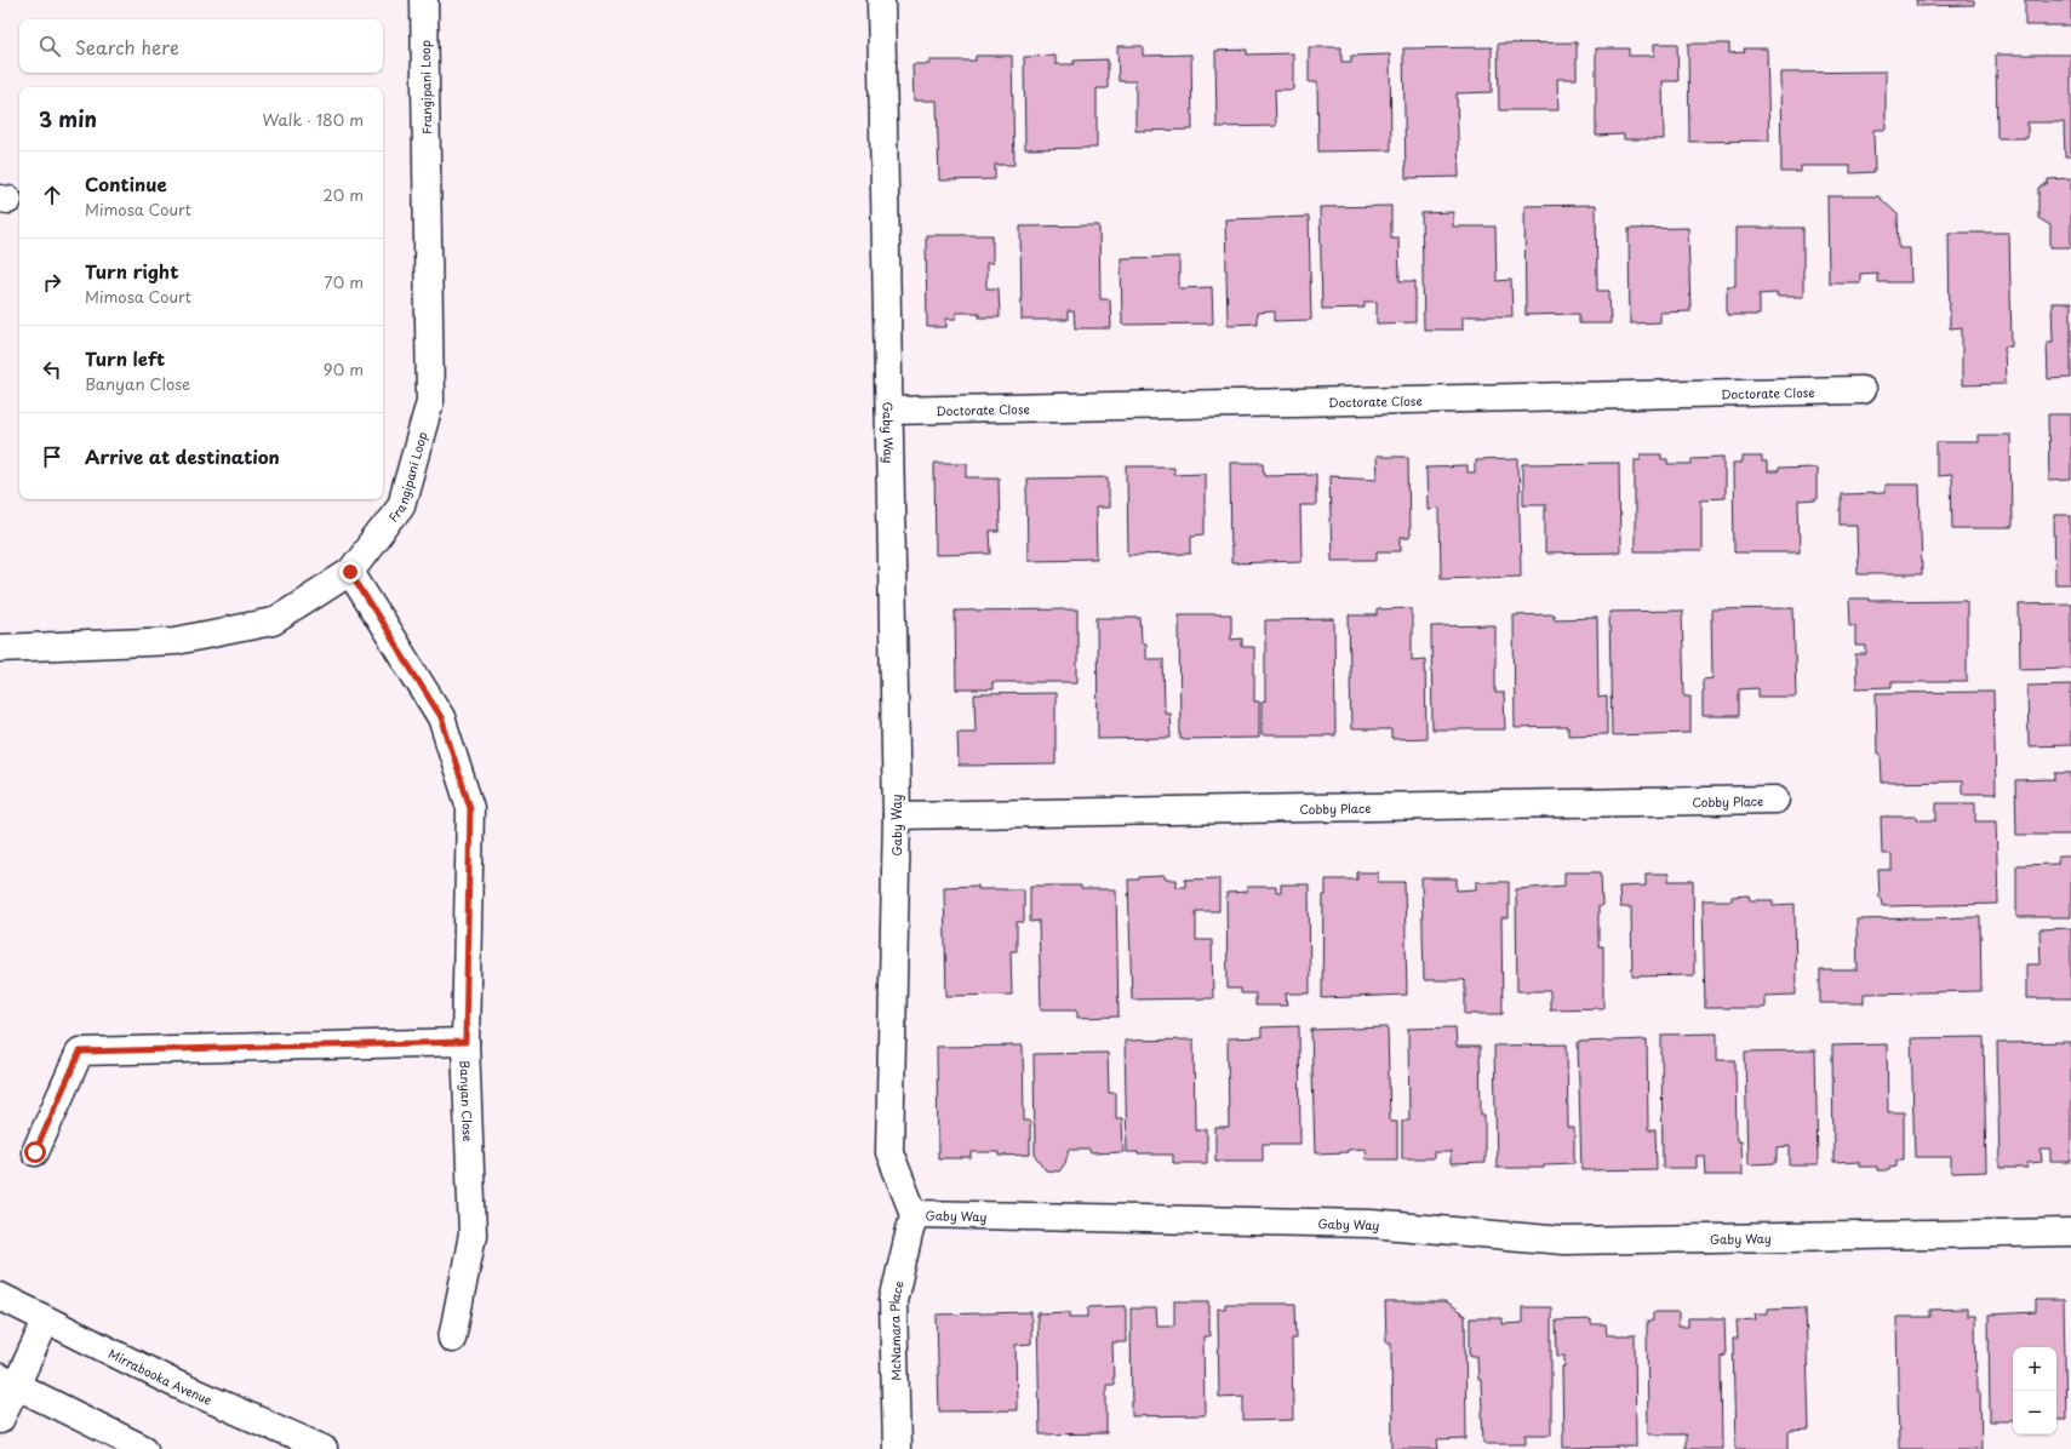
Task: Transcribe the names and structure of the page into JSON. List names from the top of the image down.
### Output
{
  "streets": {
    "street": [
      "Frangipani Loop",
      "Doctorate Close",
      "Gaby Way",
      "Cobby Place",
      "Banyan Close",
      "McNamara Place",
      "Mirrabooka Avenue"
    ]
  },
  "crossings": [
    ["Frangipani Loop", "Banyan Close"],
    ["Doctorate Close", "Gaby Way"],
    ["Gaby Way", "Cobby Place"],
    ["Gaby Way", "McNamara Place"]
  ],
  "page": {
    "search": "Search here",
    "heading": ["3 min", "Walk · 180 m"],
    "list": [
      ["Continue", "Mimosa Court", "20 m"],
      ["Turn right", "Mimosa Court", "70 m"],
      ["Turn left", "Banyan Close", "90 m"],
      "Arrive at destination"
    ],
    "map_buttons": ["+", "−"]
  }
}
